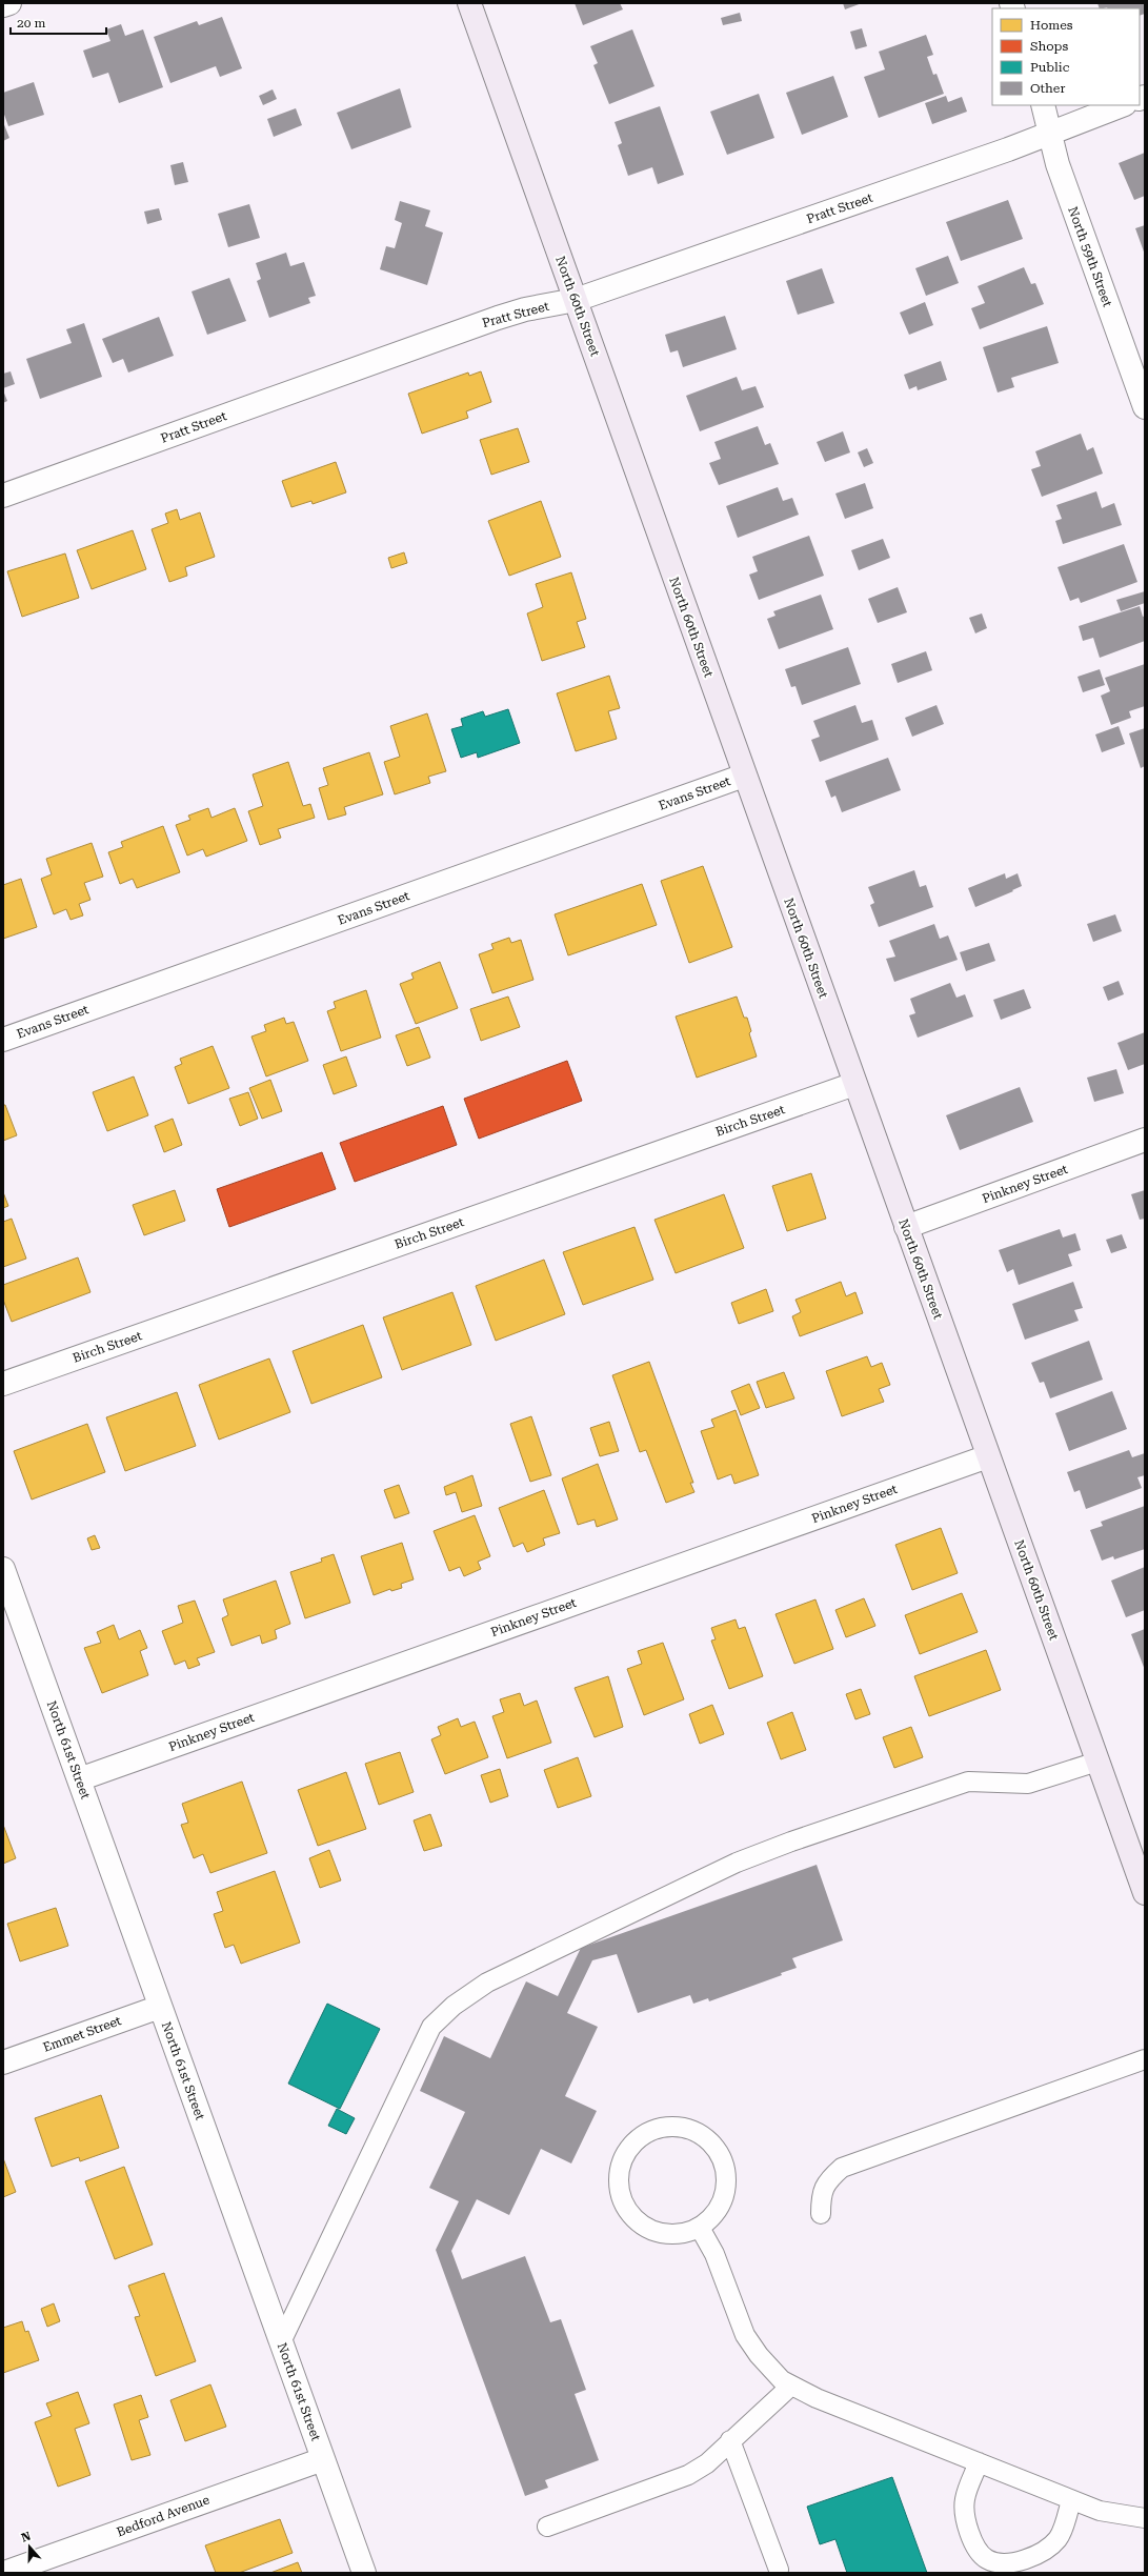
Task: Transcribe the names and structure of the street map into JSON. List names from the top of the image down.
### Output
{
  "streets": {
    "main road": ["North 60th Street"],
    "street": [
      "Pratt Street",
      "North 59th Street",
      "Evans Street",
      "Birch Street",
      "Pinkney Street",
      "North 61st Street",
      "Emmet Street",
      "Bedford Avenue"
    ]
  },
  "crossings": [
    ["Pratt Street", "North 59th Street"],
    ["Pratt Street", "North 60th Street"],
    ["North 60th Street", "Evans Street"],
    ["North 60th Street", "Birch Street"],
    ["North 60th Street", "Pinkney Street"],
    ["Pinkney Street", "North 61st Street"],
    ["North 61st Street", "Emmet Street"],
    ["North 61st Street", "Bedford Avenue"]
  ],
  "legend": [
    "Homes",
    "Shops",
    "Public",
    "Other"
  ],
  "scale_bar": "20 m",
  "north": "top"
}
